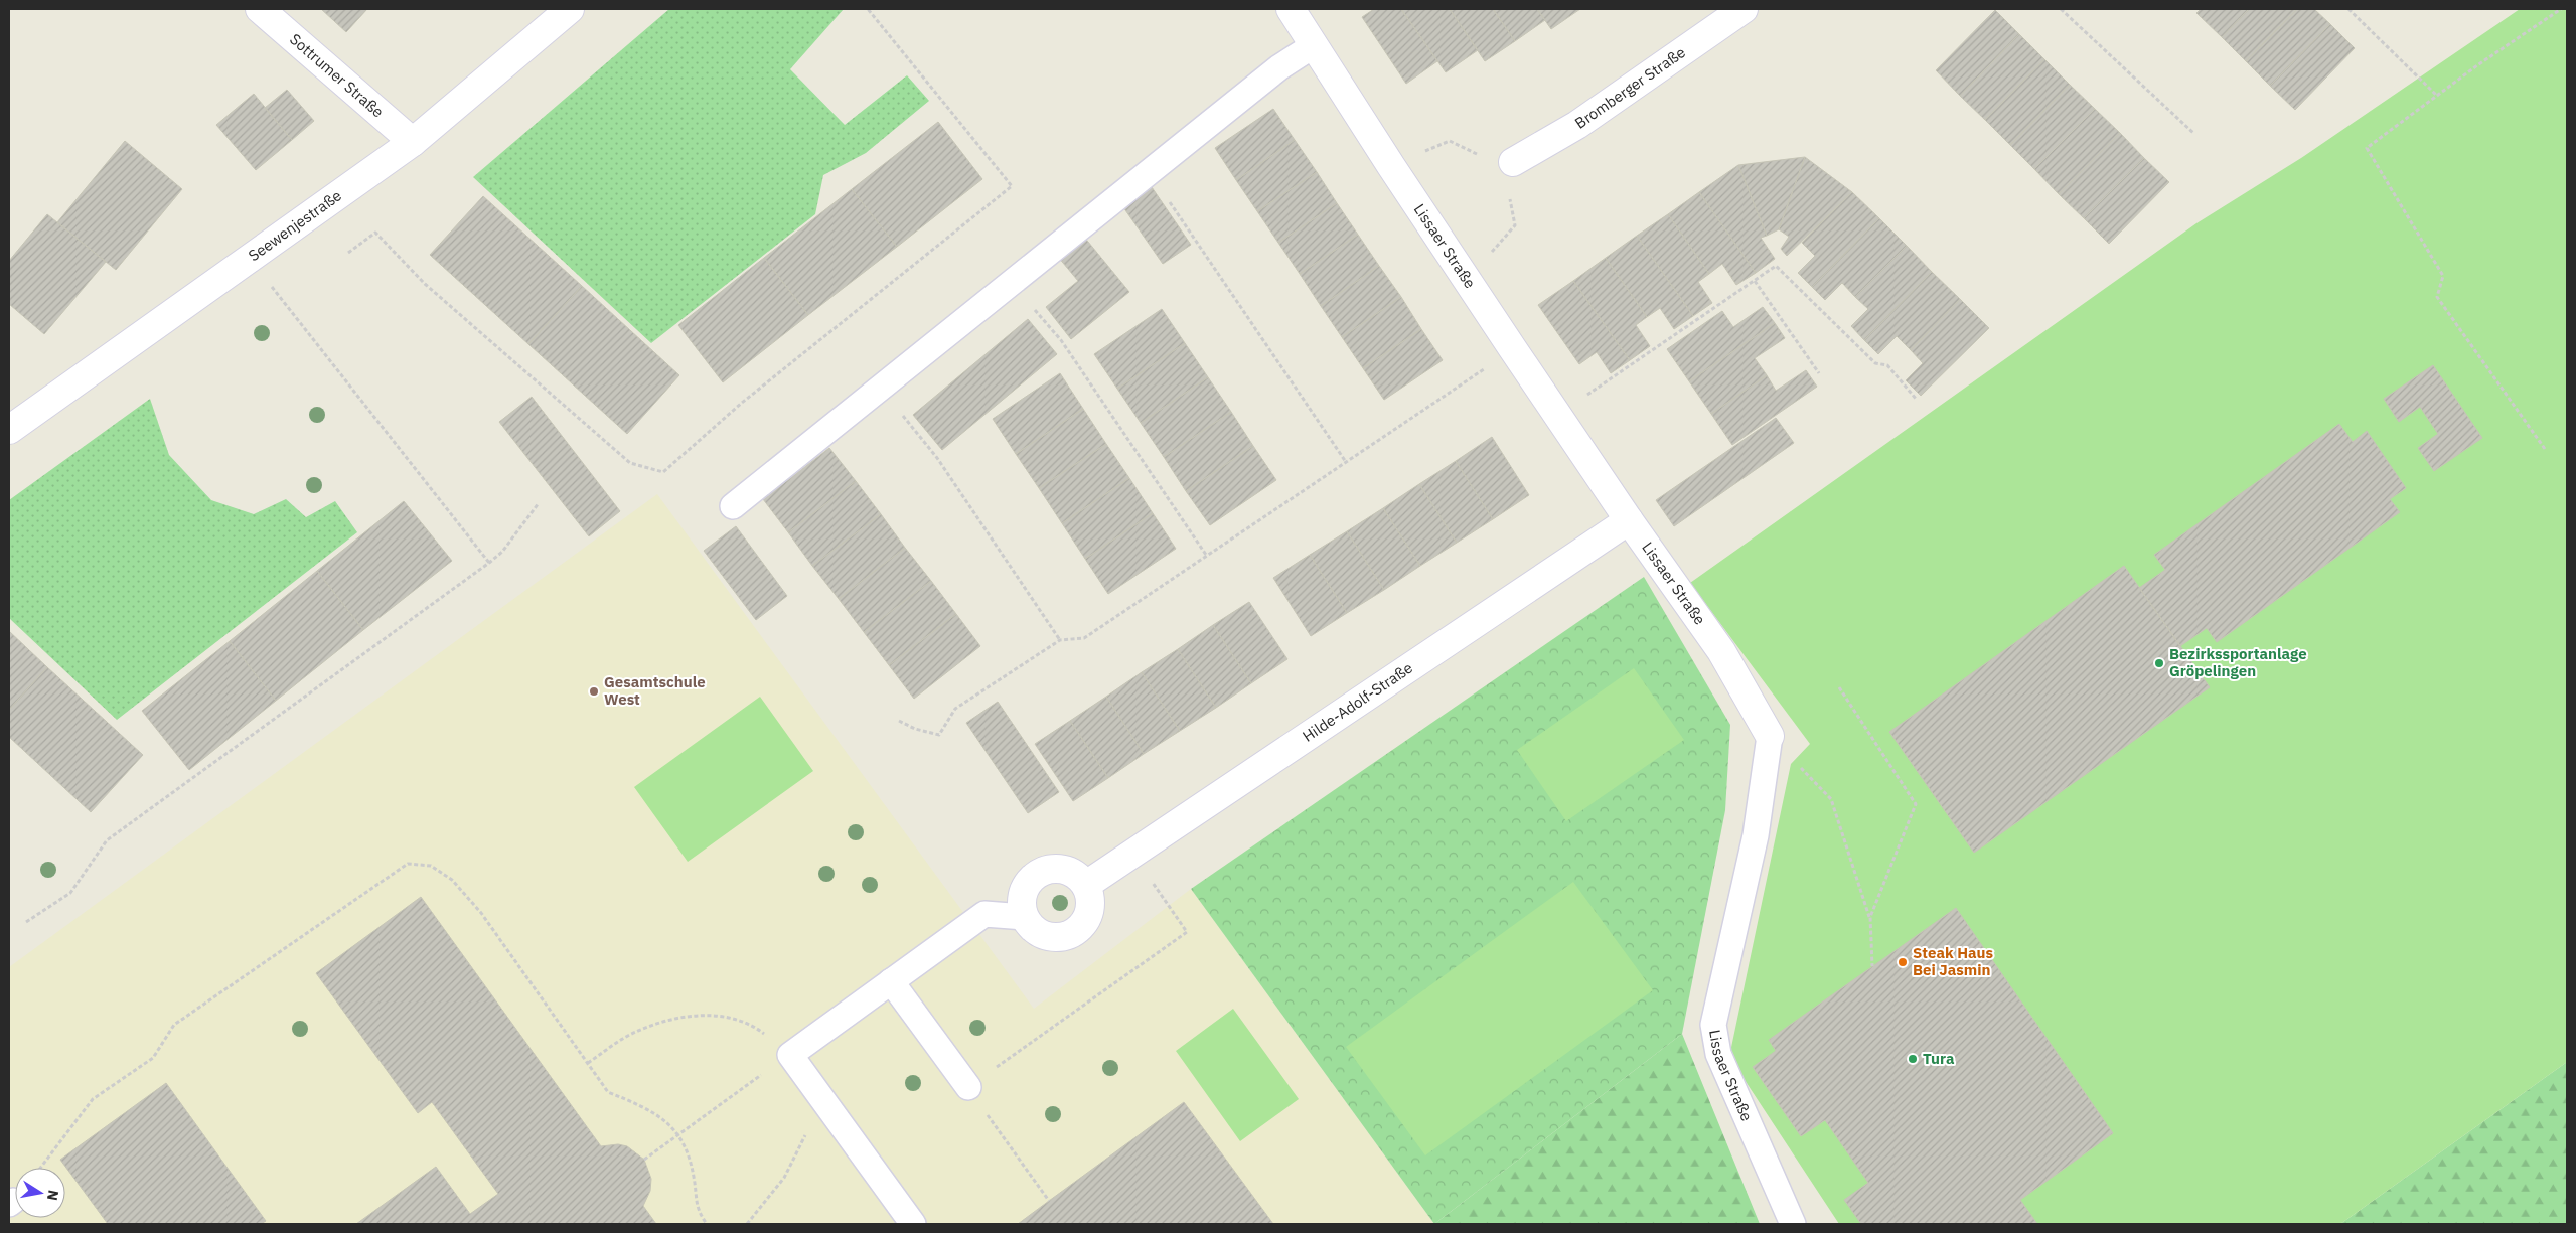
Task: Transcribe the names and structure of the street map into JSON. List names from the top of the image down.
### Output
{
  "streets": {
    "street": [
      "Sottrumer Straße",
      "Bromberger Straße",
      "Seewenjestraße",
      "Lissaer Straße",
      "Hilde-Adolf-Straße"
    ]
  },
  "crossings": [
    ["Sottrumer Straße", "Seewenjestraße"],
    ["Lissaer Straße", "Hilde-Adolf-Straße"]
  ],
  "places": [
    "Bezirkssportanlage Gröpelingen",
    "Gesamtschule West",
    "Steak Haus Bei Jasmin",
    "Tura"
  ],
  "north": "right"
}
